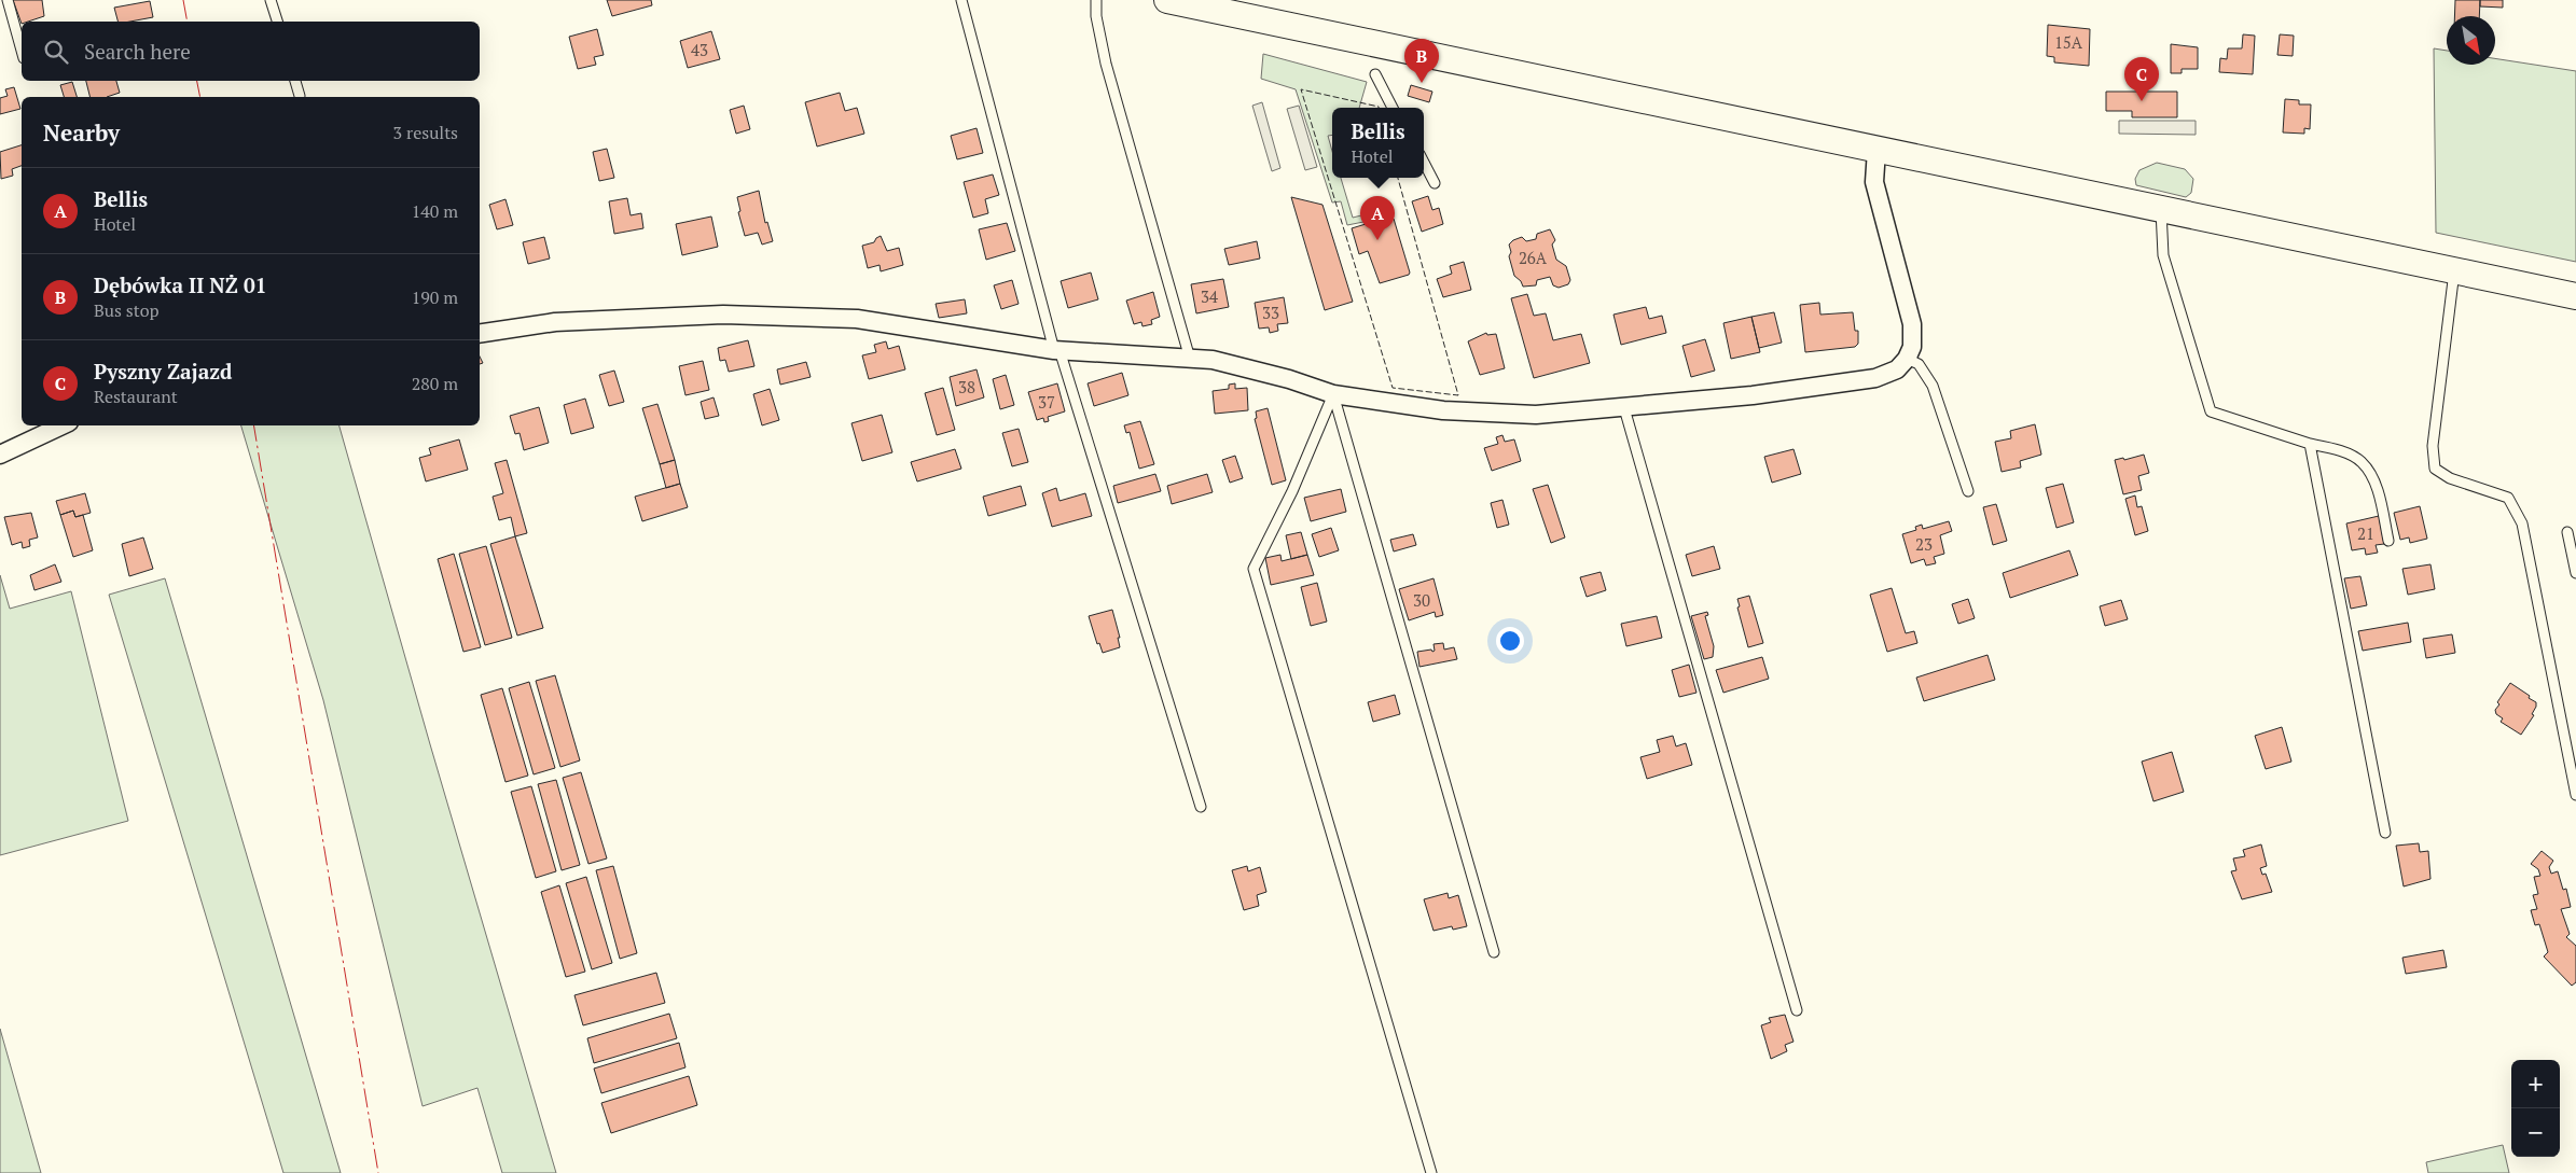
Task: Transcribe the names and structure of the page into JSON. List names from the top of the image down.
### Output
{
  "house_numbers": [
    "15A",
    "43",
    "26A",
    "34",
    "33",
    "38",
    "37",
    "21",
    "23",
    "30"
  ],
  "north": "bottom right",
  "page": {
    "search": "Search here",
    "pins": ["B", "C", "A"],
    "heading": ["Nearby", "3 results"],
    "popup": ["Bellis", "Hotel"],
    "list": [
      {
        "mark": "A",
        "name": "Bellis",
        "note": "Hotel",
        "value": "140 m"
      },
      {
        "mark": "B",
        "name": "Dębówka II NŻ 01",
        "note": "Bus stop",
        "value": "190 m"
      },
      {
        "mark": "C",
        "name": "Pyszny Zajazd",
        "note": "Restaurant",
        "value": "280 m"
      }
    ],
    "map_buttons": ["+", "−"]
  }
}
